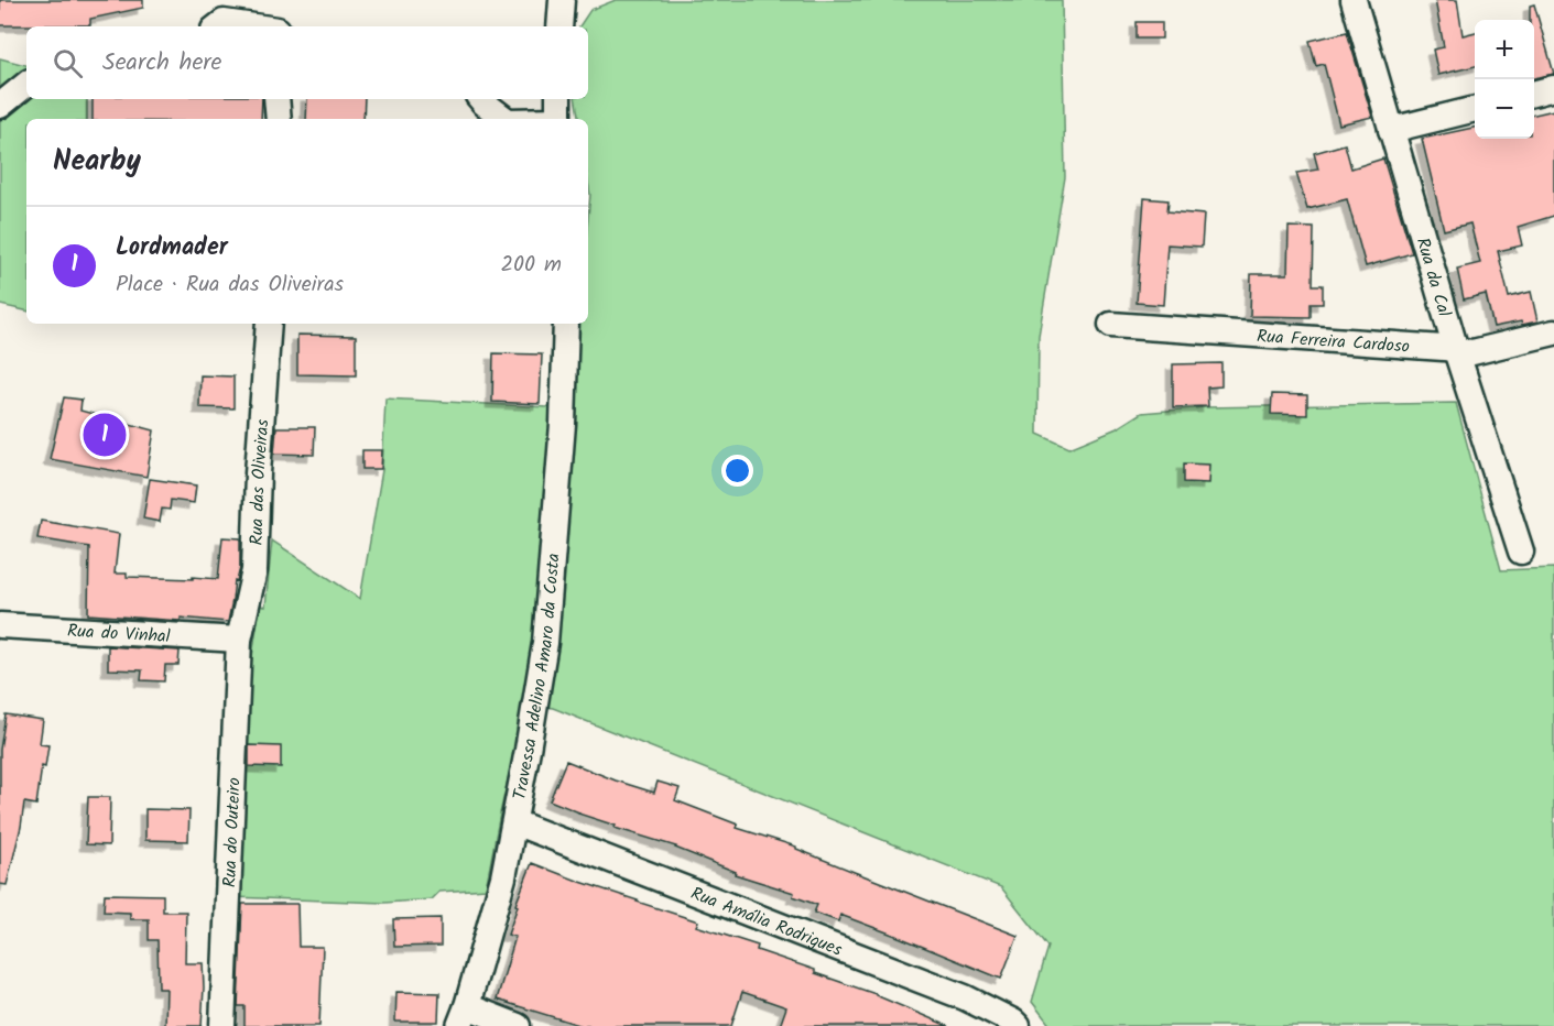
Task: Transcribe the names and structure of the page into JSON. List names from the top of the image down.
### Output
{
  "streets": {
    "street": [
      "Rua da Cal",
      "Rua Ferreira Cardoso",
      "Rua das Oliveiras",
      "Rua do Vinhal",
      "Travessa Adelino Amaro da Costa",
      "Rua do Outeiro",
      "Rua Amália Rodrigues"
    ]
  },
  "crossings": [
    ["Rua da Cal", "Rua Ferreira Cardoso"],
    ["Rua das Oliveiras", "Rua do Vinhal"],
    ["Rua das Oliveiras", "Rua do Outeiro"],
    ["Rua do Vinhal", "Rua do Outeiro"],
    ["Travessa Adelino Amaro da Costa", "Rua Amália Rodrigues"]
  ],
  "page": {
    "map_buttons": ["+", "−"],
    "search": "Search here",
    "heading": "Nearby",
    "list": [
      {
        "mark": "1",
        "name": "Lordmader",
        "note": "Place · Rua das Oliveiras",
        "value": "200 m"
      }
    ],
    "pins": "1"
  }
}
